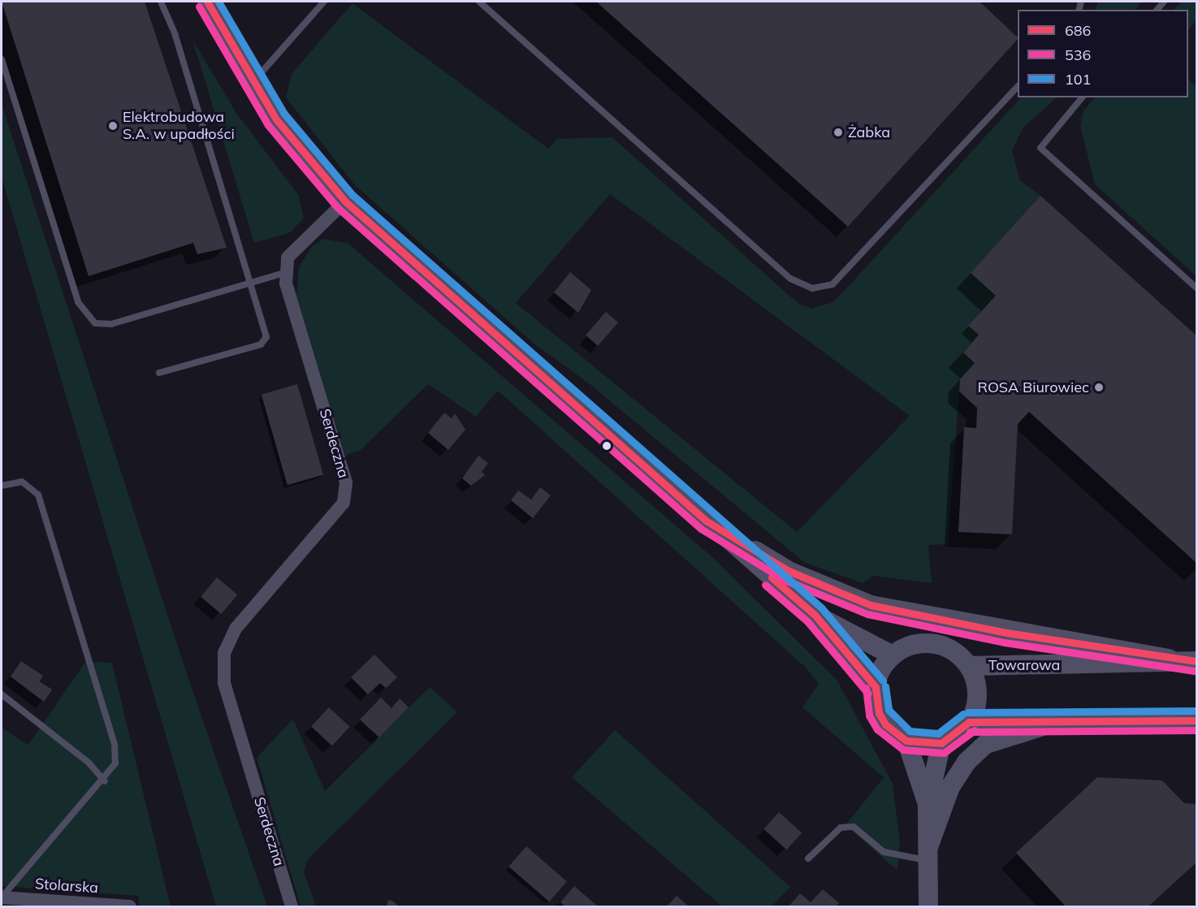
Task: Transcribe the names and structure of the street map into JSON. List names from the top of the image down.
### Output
{
  "streets": {
    "street": ["Serdeczna", "Towarowa", "Stolarska"]
  },
  "places": ["Elektrobudowa S.A. w upadłości", "Żabka", "ROSA Biurowiec"],
  "lines": ["transit line 686", "transit line 101", "transit line 536"],
  "legend": ["686", "536", "101"]
}
